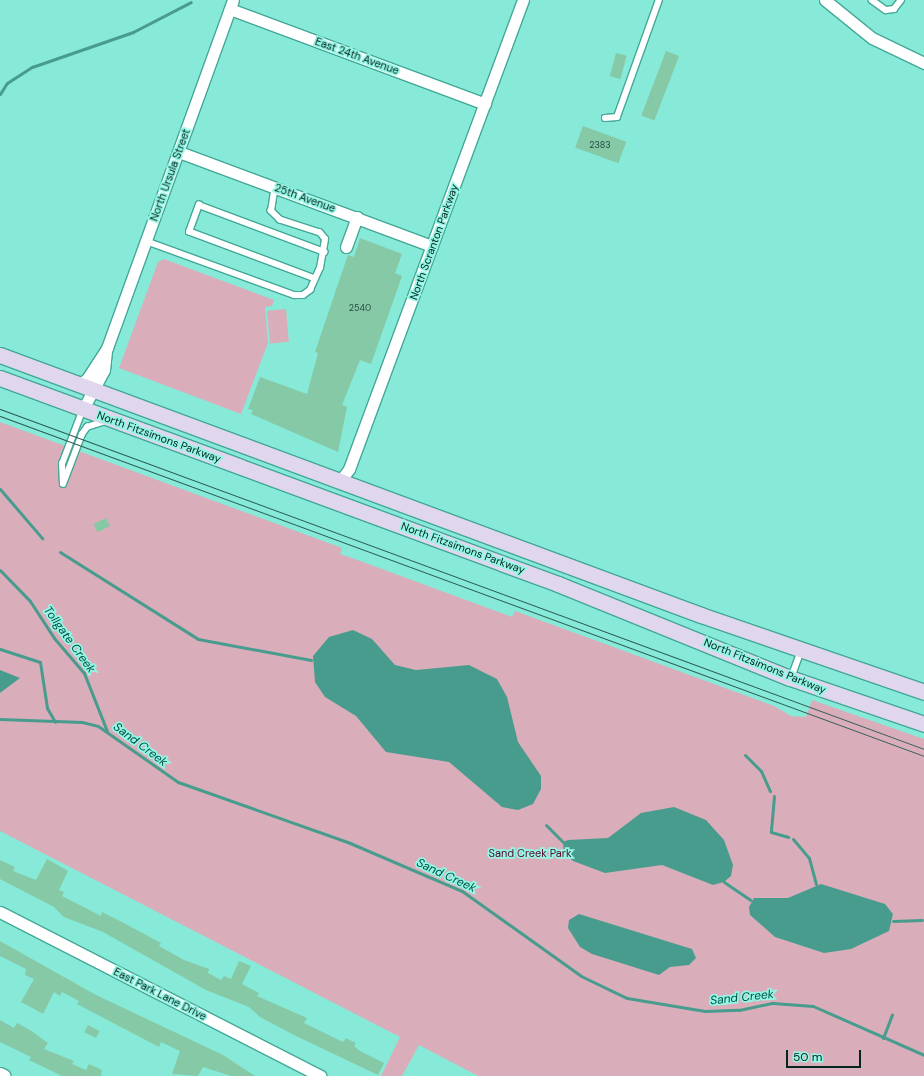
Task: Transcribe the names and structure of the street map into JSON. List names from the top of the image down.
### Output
{
  "streets": {
    "main road": ["North Fitzsimons Parkway"],
    "street": [
      "East 24th Avenue",
      "North Ursula Street",
      "25th Avenue",
      "North Scranton Parkway",
      "East Park Lane Drive"
    ]
  },
  "crossings": [
    ["East 24th Avenue", "North Ursula Street"],
    ["East 24th Avenue", "North Scranton Parkway"],
    ["North Ursula Street", "25th Avenue"],
    ["North Ursula Street", "North Fitzsimons Parkway"],
    ["25th Avenue", "North Scranton Parkway"],
    ["North Scranton Parkway", "North Fitzsimons Parkway"]
  ],
  "water": ["Tollgate Creek", "Sand Creek"],
  "parks": ["Sand Creek Park"],
  "house_numbers": ["2383", "2540"],
  "scale_bar": "50 m"
}
